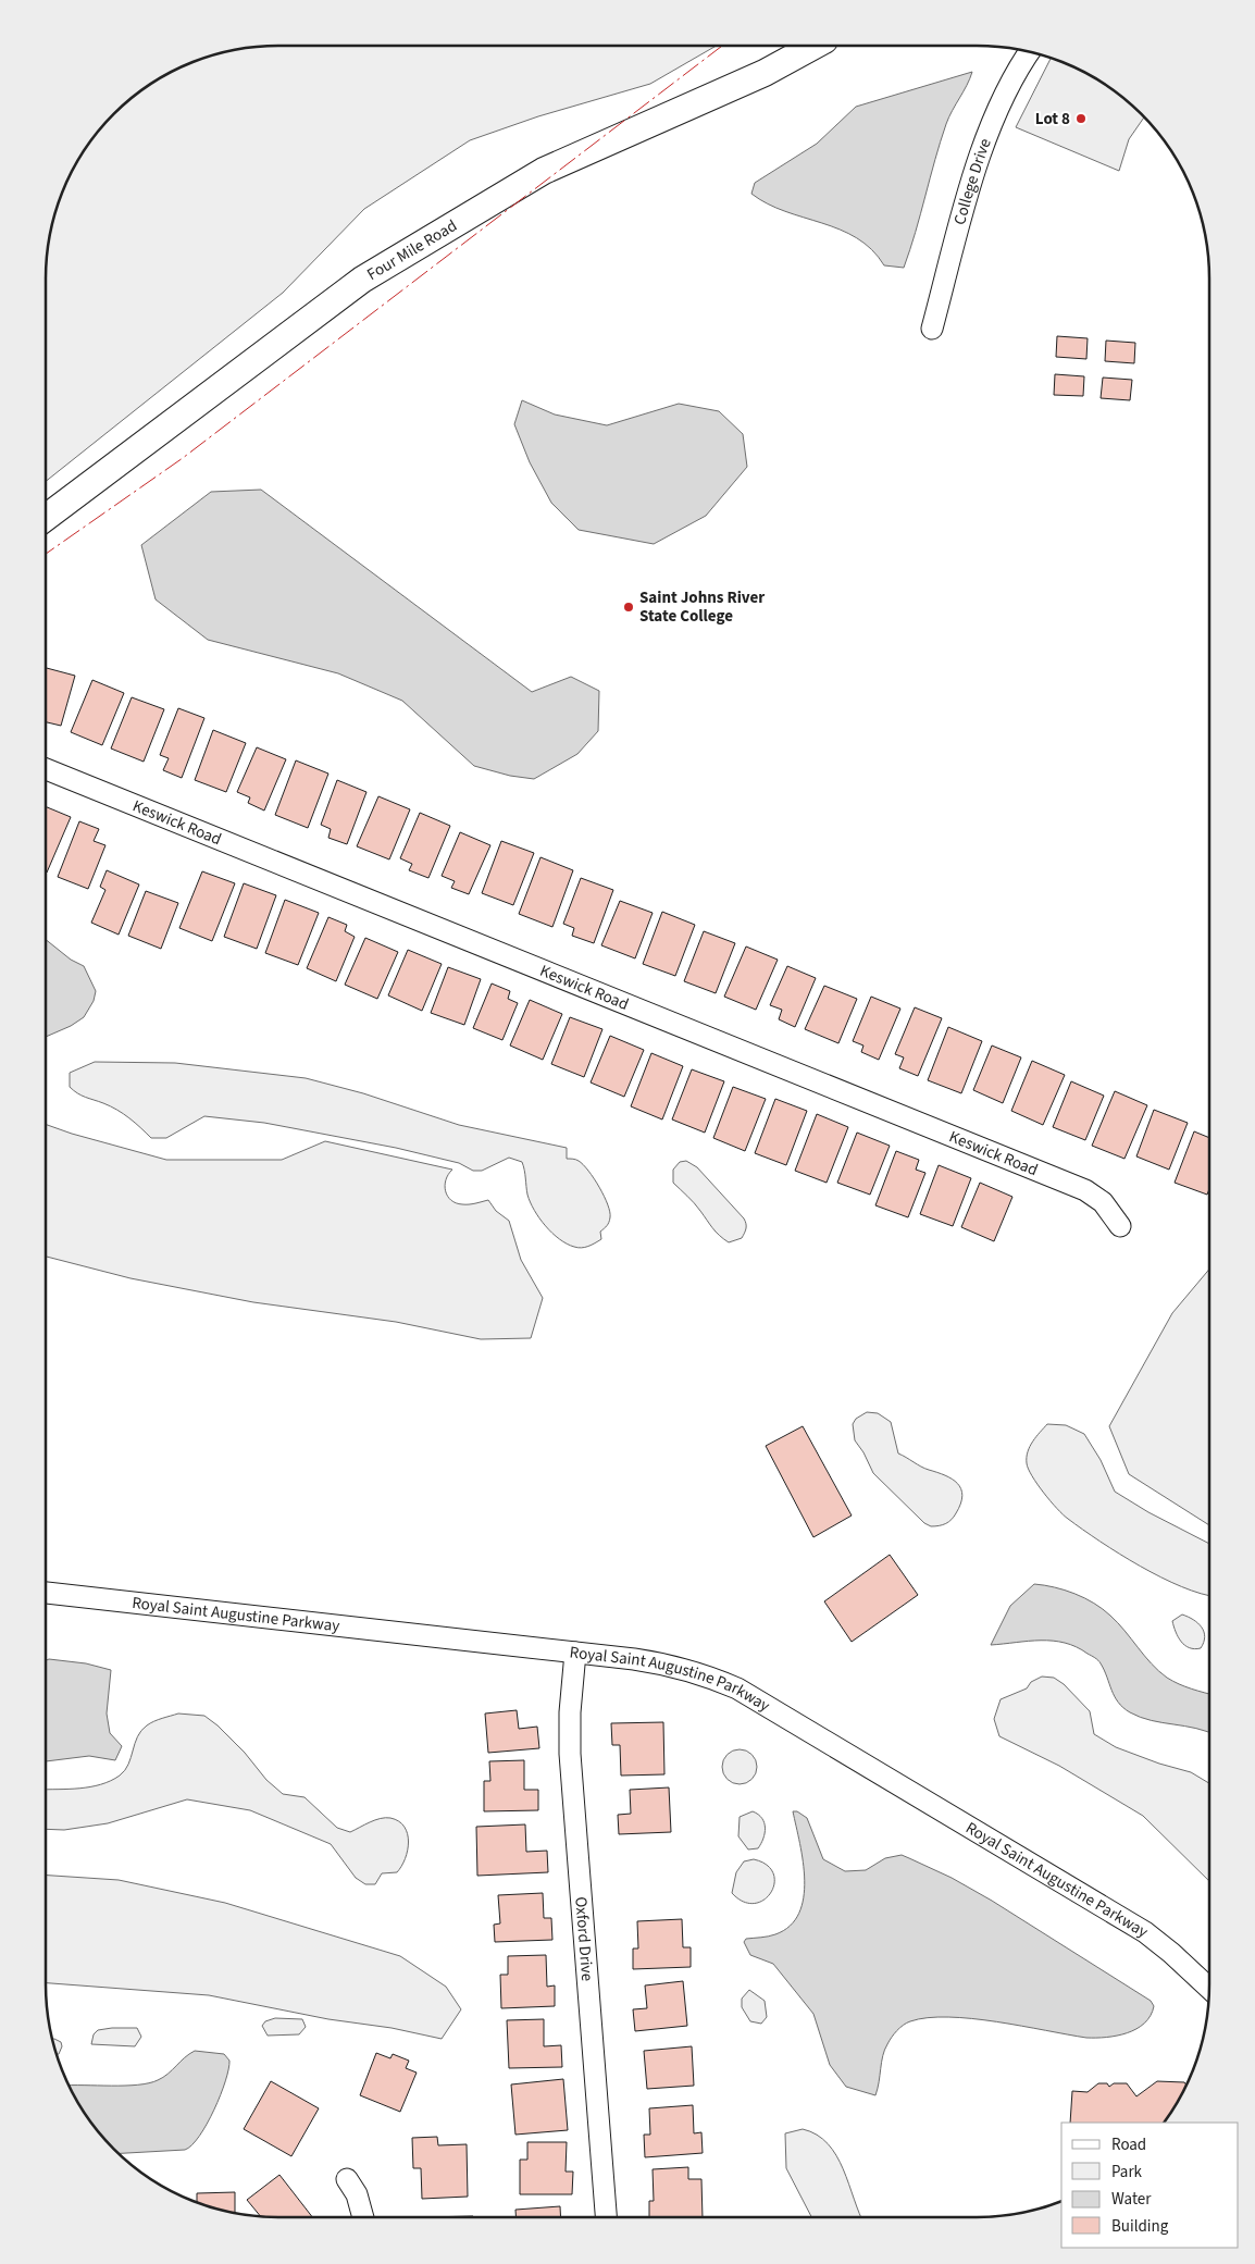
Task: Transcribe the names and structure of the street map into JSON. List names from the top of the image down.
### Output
{
  "streets": {
    "main road": ["Four Mile Road"],
    "street": [
      "College Drive",
      "Keswick Road",
      "Royal Saint Augustine Parkway",
      "Oxford Drive"
    ]
  },
  "crossings": [
    ["Royal Saint Augustine Parkway", "Oxford Drive"]
  ],
  "places": ["Lot 8", "Saint Johns River State College"],
  "legend": [
    "Road",
    "Park",
    "Water",
    "Building"
  ]
}
